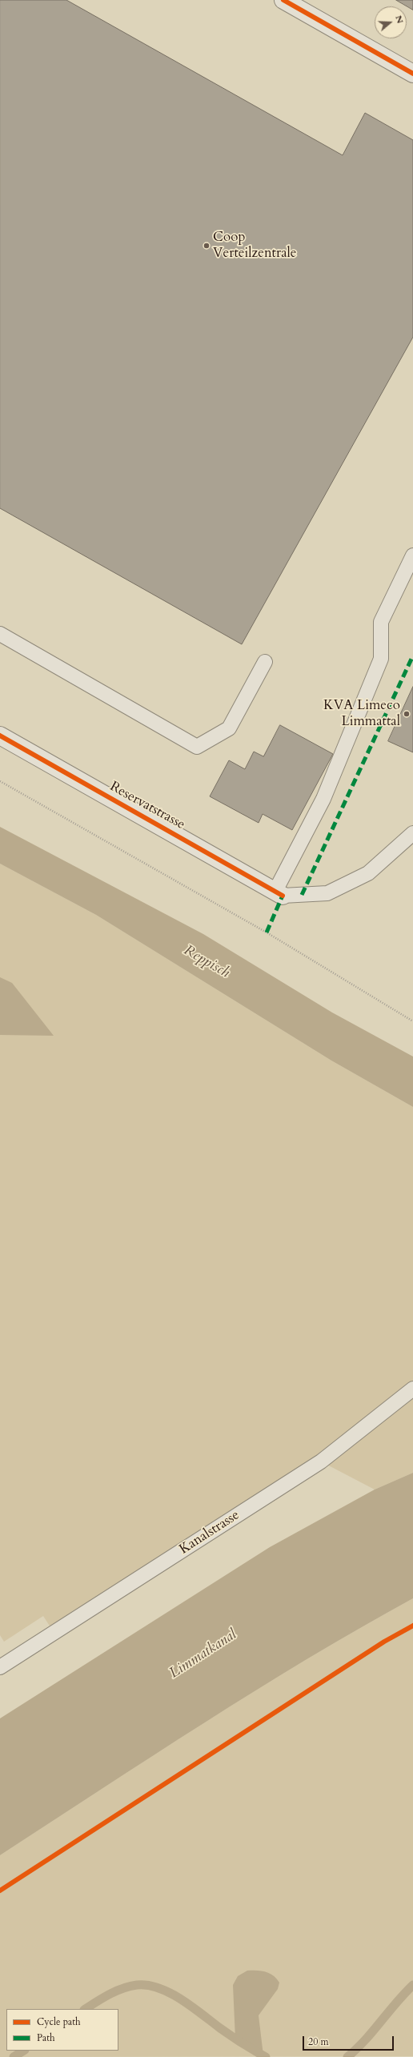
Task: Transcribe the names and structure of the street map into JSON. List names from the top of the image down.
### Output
{
  "streets": {
    "street": ["Reservatstrasse"],
    "lane": ["Kanalstrasse"]
  },
  "water": ["Reppisch", "Limmatkanal"],
  "places": ["Coop Verteilzentrale", "KVA Limeco Limmattal"],
  "legend": ["Cycle path", "Path"],
  "scale_bar": "20 m",
  "north": "right"
}
